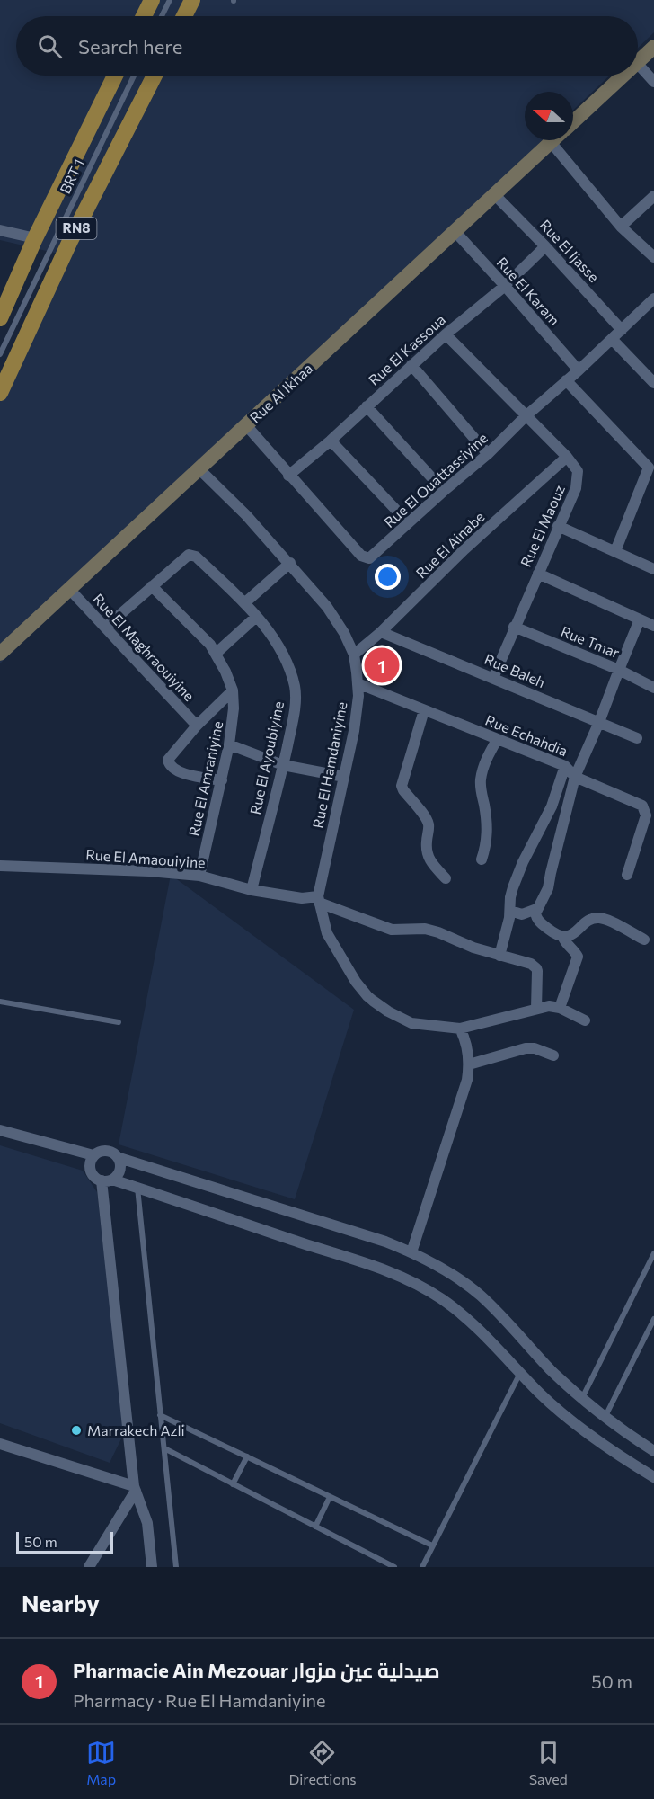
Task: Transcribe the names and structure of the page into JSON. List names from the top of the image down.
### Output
{
  "streets": {
    "main road": ["RN8"],
    "street": [
      "Rue El Ijasse",
      "Rue El Karam",
      "Rue El Kassoua",
      "Rue Al Ikhaa",
      "Rue El Ouattassiyine",
      "Rue El Maouz",
      "Rue El Ainabe",
      "Rue Tmar",
      "Rue El Maghraouiyine",
      "Rue Baleh",
      "Rue Echahdia",
      "Rue El Ayoubiyine",
      "Rue El Hamdaniyine",
      "Rue El Amraniyine",
      "Rue El Amaouiyine"
    ],
    "lane": ["BRT 1"]
  },
  "crossings": [
    ["Rue El Ijasse", "Rue El Kassoua"],
    ["Rue El Ijasse", "Rue Al Ikhaa"],
    ["Rue El Ijasse", "Rue El Ouattassiyine"],
    ["Rue El Karam", "Rue El Kassoua"],
    ["Rue El Karam", "Rue Al Ikhaa"],
    ["Rue El Karam", "Rue El Ouattassiyine"],
    ["Rue El Kassoua", "Rue El Ouattassiyine"],
    ["Rue El Kassoua", "Rue El Maouz"],
    ["Rue Al Ikhaa", "Rue El Ouattassiyine"],
    ["Rue Al Ikhaa", "Rue El Maghraouiyine"],
    ["Rue Al Ikhaa", "Rue El Hamdaniyine"],
    ["Rue El Ouattassiyine", "Rue El Maouz"],
    ["Rue El Maouz", "Rue El Ainabe"],
    ["Rue El Maouz", "Rue Tmar"],
    ["Rue El Maouz", "Rue Baleh"],
    ["Rue El Ainabe", "Rue Baleh"],
    ["Rue El Ainabe", "Rue El Hamdaniyine"],
    ["Rue El Maghraouiyine", "Rue El Ayoubiyine"],
    ["Rue Echahdia", "Rue El Hamdaniyine"],
    ["Rue El Ayoubiyine", "Rue El Amraniyine"],
    ["Rue El Ayoubiyine", "Rue El Amaouiyine"],
    ["Rue El Hamdaniyine", "Rue El Amaouiyine"],
    ["Rue El Amraniyine", "Rue El Amaouiyine"]
  ],
  "places": ["Marrakech Azli"],
  "scale_bar": "50 m",
  "north": "left",
  "page": {
    "search": "Search here",
    "pins": "1",
    "scale": "50 m",
    "heading": "Nearby",
    "list": [
      {
        "mark": "1",
        "name": "Pharmacie Ain Mezouar صيدلية عين مزوار",
        "note": "Pharmacy · Rue El Hamdaniyine",
        "value": "50 m"
      }
    ],
    "nav": ["Map", "Directions", "Saved"]
  }
}
